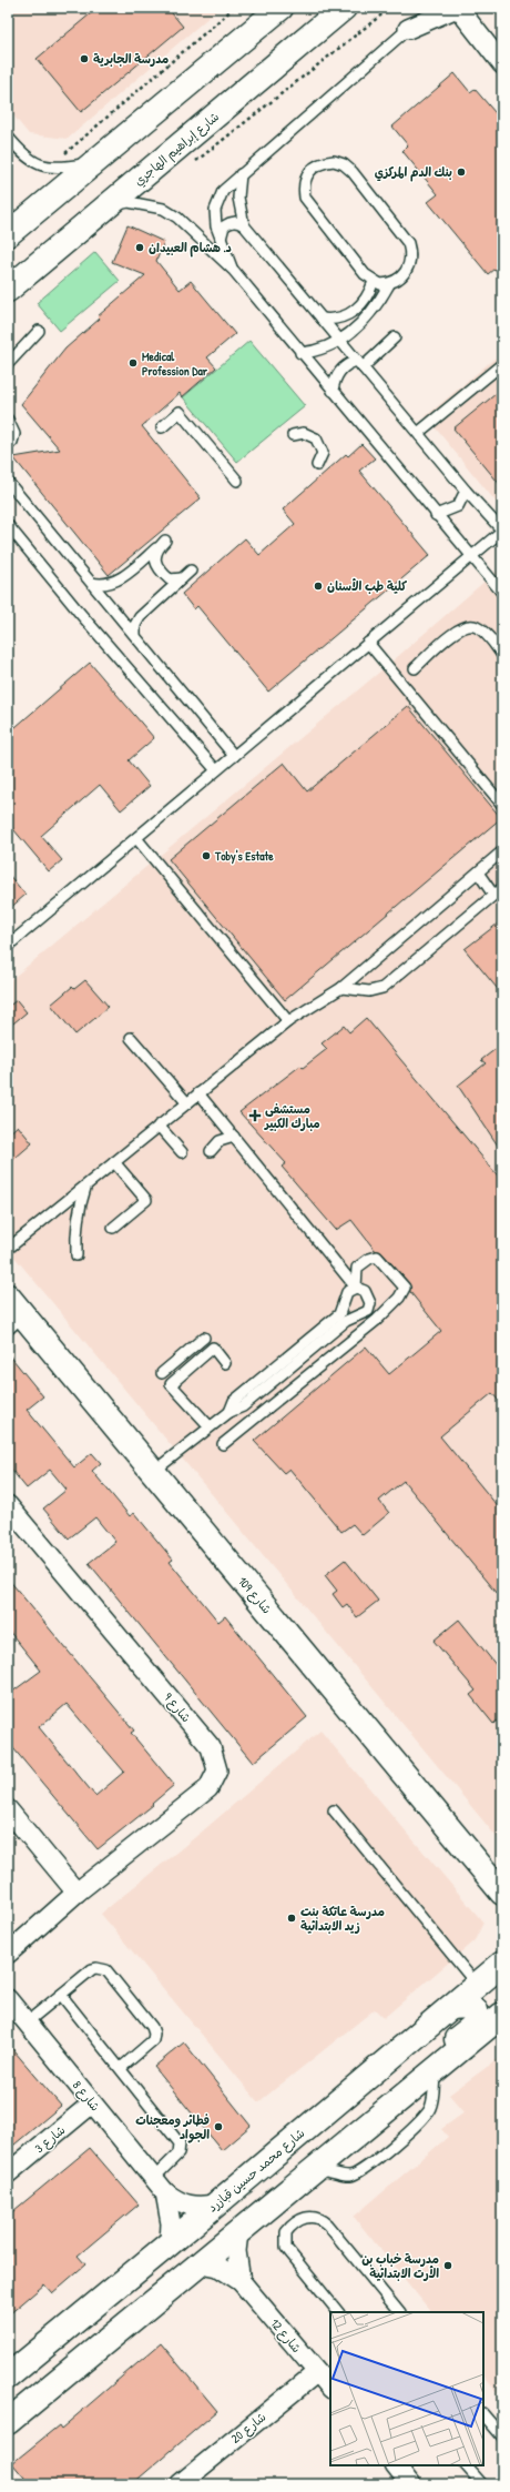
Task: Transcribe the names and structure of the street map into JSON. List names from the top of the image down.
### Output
{
  "streets": {
    "street": [
      "شارع إبراهيم الهاجري",
      "شارع 109",
      "شارع 9",
      "شارع 8",
      "شارع 3",
      "شارع محمد حسين قبازرد",
      "شارع 12",
      "شارع 20"
    ]
  },
  "crossings": [
    ["شارع 8", "شارع 3"],
    ["شارع 8", "شارع محمد حسين قبازرد"],
    ["شارع 12", "شارع 20"]
  ],
  "places": {
    "other": [
      "مدرسة الجابرية",
      "بنك الدم المركزي",
      "د. هشام العبيدان",
      "Medical Profession Dar",
      "كلية طب الأسنان",
      "Toby's Estate",
      "مدرسة عاتكة بنت زيد الابتدائية",
      "فطائر ومعجنات الجواد",
      "مدرسة خباب بن الأرت الابتدائية"
    ],
    "health": ["مستشفى مبارك الكبير"]
  }
}
